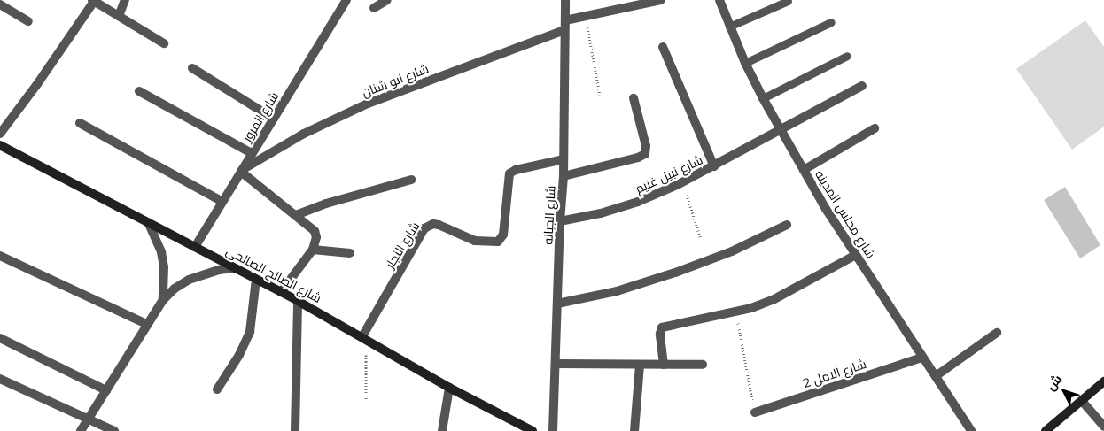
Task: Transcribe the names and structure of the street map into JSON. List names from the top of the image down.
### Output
{
  "streets": {
    "street": [
      "شارع ابو شنان",
      "شارع المرور",
      "شارع نبيل غنيم",
      "شارع مجلس المدينه",
      "شارع الجبانه",
      "شارع النجار",
      "شارع الصالح الصالحى",
      "شارع الامل 2"
    ]
  },
  "crossings": [
    ["شارع ابو شنان", "شارع المرور"],
    ["شارع ابو شنان", "شارع الجبانه"],
    ["شارع المرور", "شارع الصالح الصالحى"],
    ["شارع نبيل غنيم", "شارع مجلس المدينه"],
    ["شارع نبيل غنيم", "شارع الجبانه"],
    ["شارع مجلس المدينه", "شارع الامل 2"],
    ["شارع الجبانه", "شارع النجار"],
    ["شارع النجار", "شارع الصالح الصالحى"]
  ],
  "north": "top left"
}
